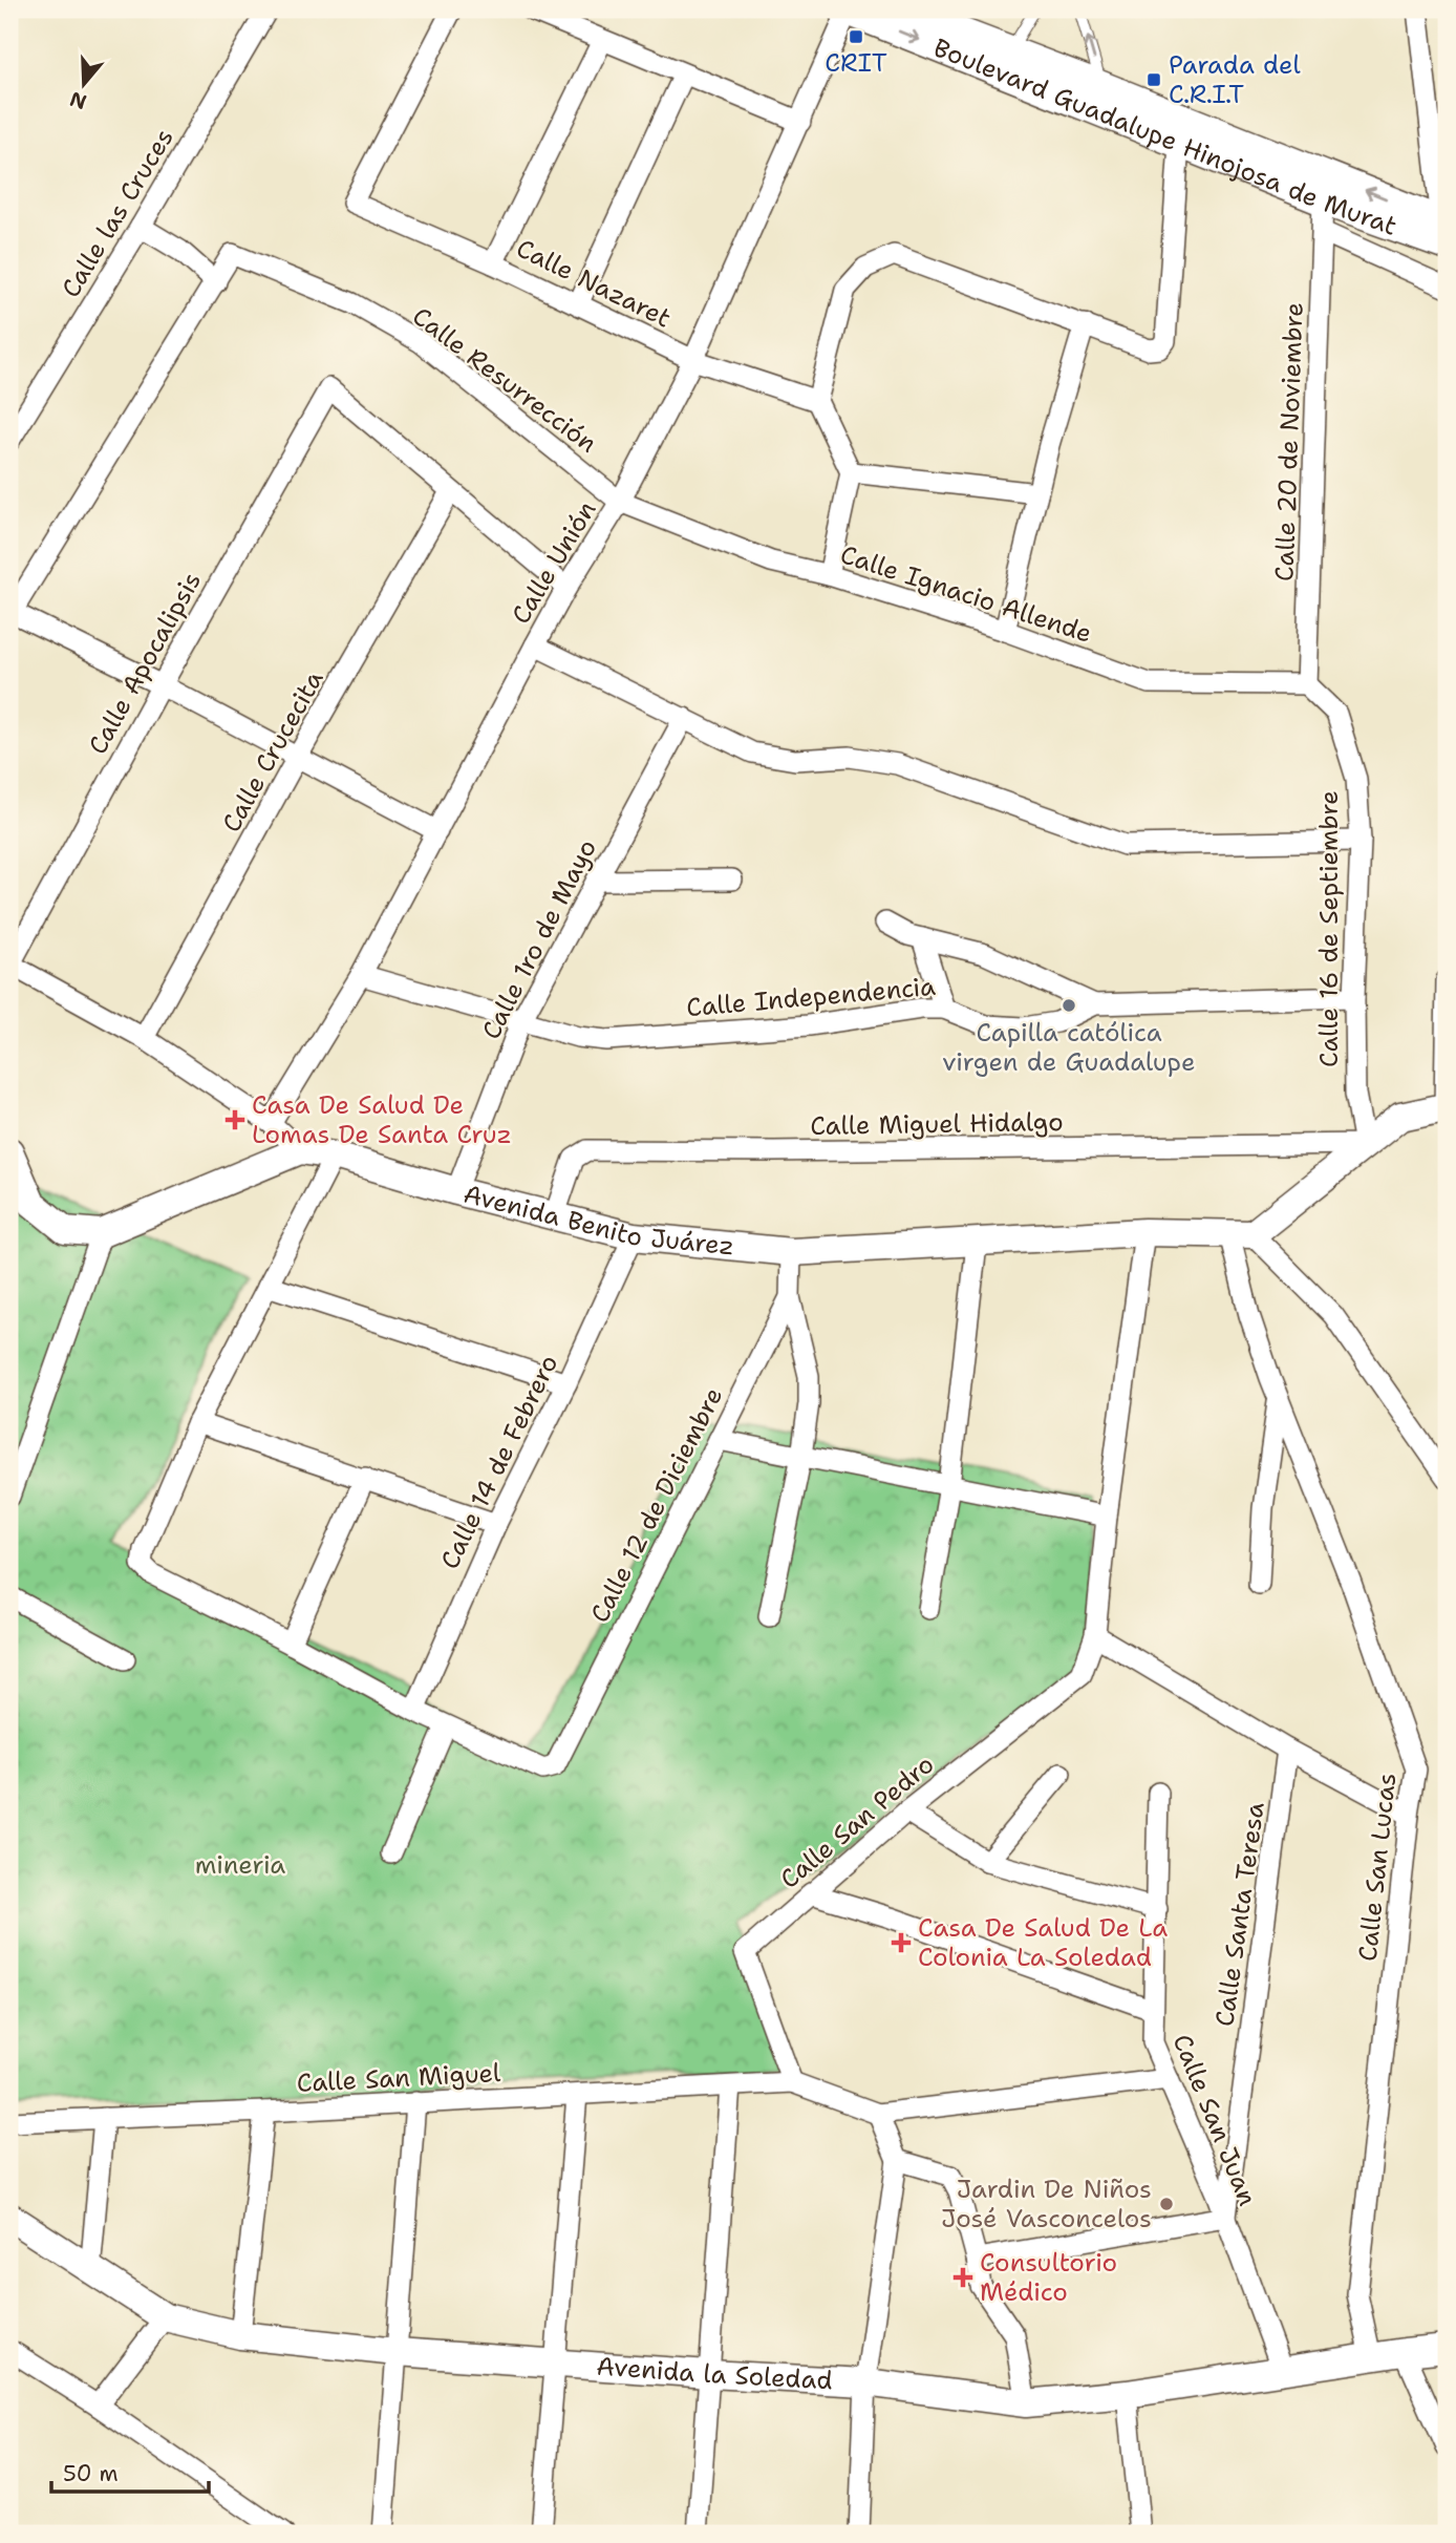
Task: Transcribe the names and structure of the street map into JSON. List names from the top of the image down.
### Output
{
  "streets": {
    "street": [
      "Boulevard Guadalupe Hinojosa de Murat",
      "Calle las Cruces",
      "Calle Nazaret",
      "Calle Resurrección",
      "Calle 20 de Noviembre",
      "Calle Unión",
      "Calle Ignacio Allende",
      "Calle Apocalipsis",
      "Calle Crucecita",
      "Calle 16 de Septiembre",
      "Calle 1ro de Mayo",
      "Calle Independencia",
      "Calle Miguel Hidalgo",
      "Avenida Benito Juárez",
      "Calle 14 de Febrero",
      "Calle 12 de Diciembre",
      "Calle San Pedro",
      "Calle San Lucas",
      "Calle Santa Teresa",
      "Calle San Miguel",
      "Calle San Juan",
      "Avenida la Soledad"
    ]
  },
  "crossings": [
    ["Boulevard Guadalupe Hinojosa de Murat", "Calle 20 de Noviembre"],
    ["Boulevard Guadalupe Hinojosa de Murat", "Calle Unión"],
    ["Calle Nazaret", "Calle Unión"],
    ["Calle Resurrección", "Calle Unión"],
    ["Calle Resurrección", "Calle Ignacio Allende"],
    ["Calle 20 de Noviembre", "Calle Ignacio Allende"],
    ["Calle 20 de Noviembre", "Calle 16 de Septiembre"],
    ["Calle Unión", "Calle Ignacio Allende"],
    ["Calle Unión", "Calle Independencia"],
    ["Calle Ignacio Allende", "Calle 16 de Septiembre"],
    ["Calle Apocalipsis", "Calle Crucecita"],
    ["Calle 16 de Septiembre", "Calle Independencia"],
    ["Calle 16 de Septiembre", "Calle Miguel Hidalgo"],
    ["Calle 1ro de Mayo", "Calle Independencia"],
    ["Calle 1ro de Mayo", "Avenida Benito Juárez"],
    ["Calle Miguel Hidalgo", "Avenida Benito Juárez"],
    ["Avenida Benito Juárez", "Calle 14 de Febrero"],
    ["Avenida Benito Juárez", "Calle 12 de Diciembre"],
    ["Avenida Benito Juárez", "Calle San Pedro"],
    ["Avenida Benito Juárez", "Calle San Lucas"],
    ["Calle San Pedro", "Calle San Miguel"],
    ["Calle San Lucas", "Avenida la Soledad"],
    ["Calle Santa Teresa", "Calle San Juan"],
    ["Calle San Juan", "Avenida la Soledad"]
  ],
  "parks": ["mineria"],
  "places": {
    "transit": ["CRIT", "Parada del C.R.I.T"],
    "other": ["Capilla católica virgen de Guadalupe", "Jardin De Niños José Vasconcelos"],
    "health": ["Casa De Salud De Lomas De Santa Cruz", "Casa De Salud De La Colonia La Soledad", "Consultorio Médico"]
  },
  "scale_bar": "50 m",
  "north": "bottom"
}
